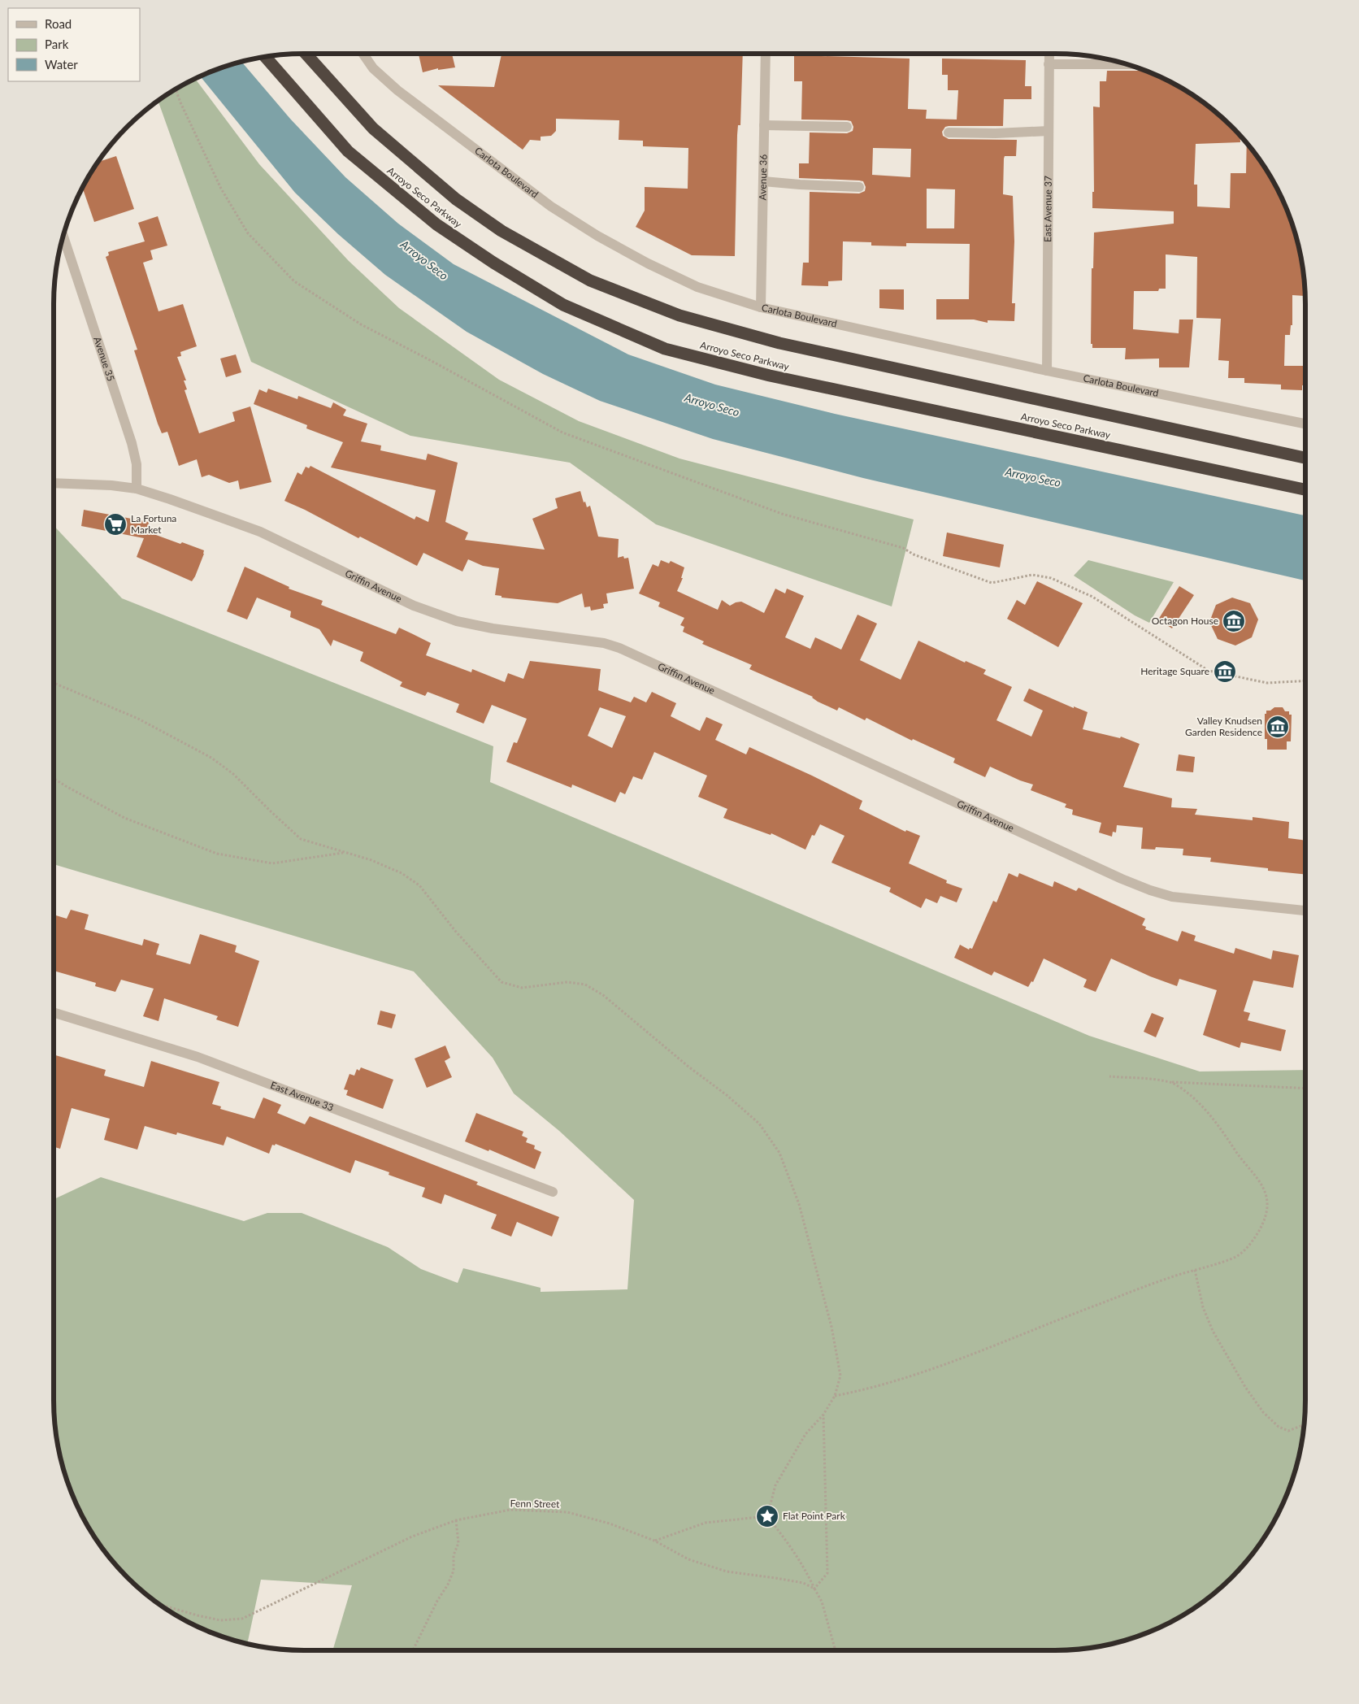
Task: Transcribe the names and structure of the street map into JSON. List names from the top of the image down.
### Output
{
  "streets": {
    "highway": ["Arroyo Seco Parkway"],
    "street": [
      "Carlota Boulevard",
      "Avenue 36",
      "East Avenue 37",
      "Avenue 35",
      "Griffin Avenue",
      "East Avenue 33"
    ],
    "path": ["Fenn Street"]
  },
  "crossings": [
    ["Carlota Boulevard", "Avenue 36"],
    ["Carlota Boulevard", "East Avenue 37"],
    ["Avenue 35", "Griffin Avenue"]
  ],
  "water": ["Arroyo Seco"],
  "places": {
    "supermarket": ["La Fortuna Market"],
    "museum": ["Octagon House", "Heritage Square", "Valley Knudsen Garden Residence"],
    "place": ["Flat Point Park"]
  },
  "legend": ["Road", "Park", "Water"]
}
